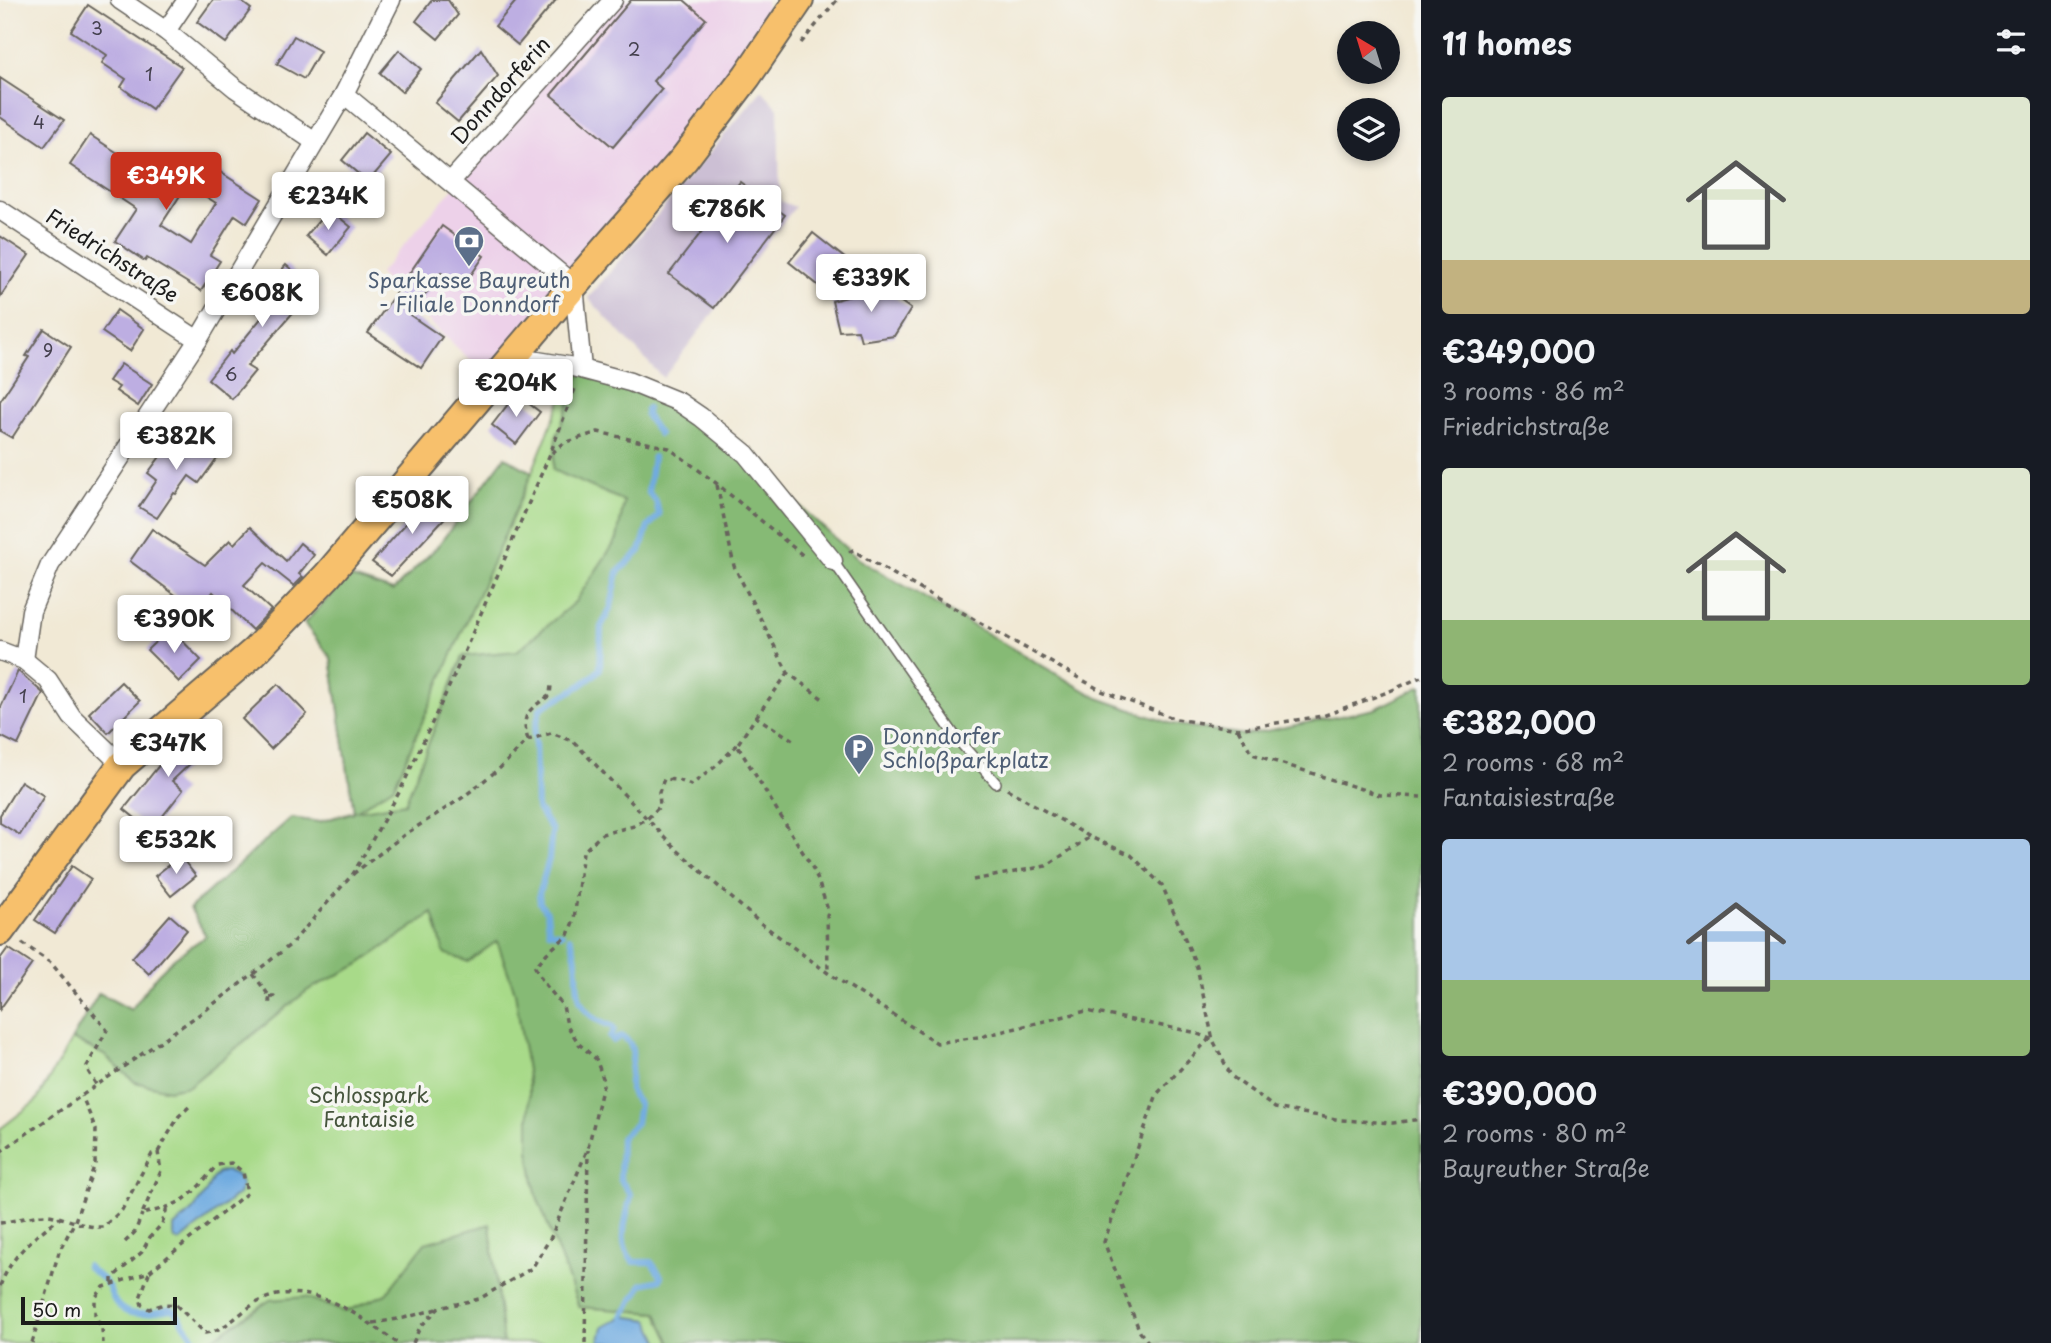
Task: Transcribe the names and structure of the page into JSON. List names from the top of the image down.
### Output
{
  "streets": {
    "street": ["Donndorferin", "Friedrichstraße"]
  },
  "parks": ["Schlosspark Fantaisie"],
  "places": {
    "bank": ["Sparkasse Bayreuth - Filiale Donndorf"],
    "parking": ["Donndorfer Schloßparkplatz"]
  },
  "house_numbers": [
    "3",
    "2",
    "1",
    "4",
    "9",
    "6",
    "1"
  ],
  "scale_bar": "50 m",
  "north": "top left",
  "page": {
    "heading": "11 homes",
    "list": [
      {
        "name": "€349,000",
        "note": "3 rooms · 86 m² · Friedrichstraße"
      },
      {
        "name": "€382,000",
        "note": "2 rooms · 68 m² · Fantaisiestraße"
      },
      {
        "name": "€390,000",
        "note": "2 rooms · 80 m² · Bayreuther Straße"
      }
    ],
    "price": [
      "€349K",
      "€234K",
      "€786K",
      "€339K",
      "€608K",
      "€204K",
      "€382K",
      "€508K",
      "€390K",
      "€347K",
      "€532K"
    ],
    "scale": "50 m"
  }
}
